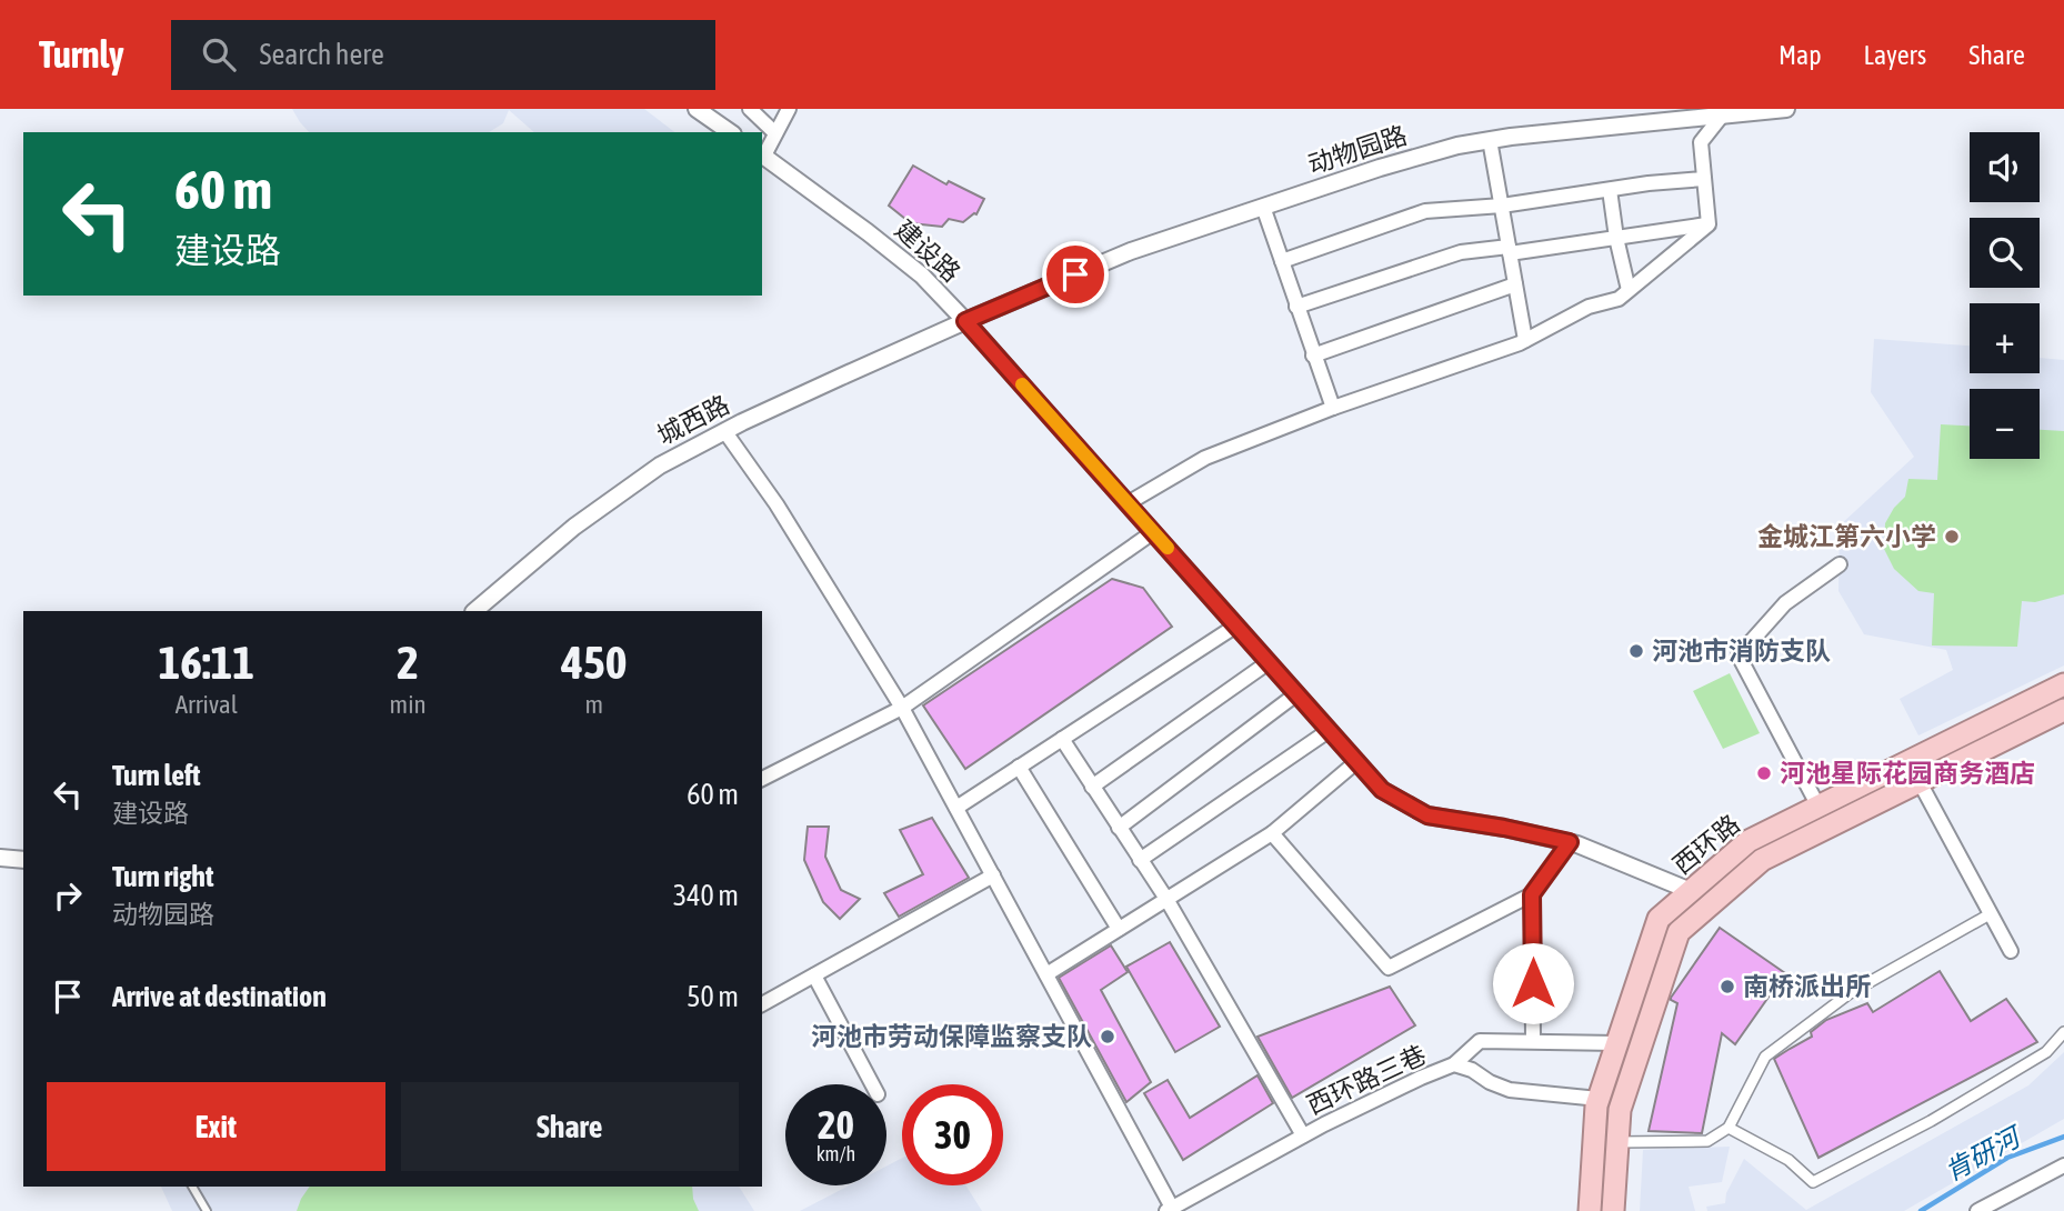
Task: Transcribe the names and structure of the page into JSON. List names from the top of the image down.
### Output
{
  "streets": {
    "highway": ["西环路"],
    "street": [
      "动物园路",
      "建设路",
      "城西路",
      "西环路三巷"
    ]
  },
  "crossings": [
    ["动物园路", "建设路"],
    ["动物园路", "城西路"],
    ["建设路", "城西路"],
    ["建设路", "西环路"],
    ["西环路", "西环路三巷"]
  ],
  "water": ["肯研河"],
  "places": [
    "金城江第六小学",
    "河池市消防支队",
    "河池星际花园商务酒店",
    "南桥派出所",
    "河池市劳动保障监察支队"
  ],
  "page": {
    "header": "Turnly",
    "search": "Search here",
    "nav": ["Map", "Layers", "Share"],
    "map_buttons": ["+", "−"],
    "turn": ["60 m", "建设路"],
    "eta": [
      "16:11",
      "Arrival",
      "2",
      "min",
      "450",
      "m"
    ],
    "list": [
      {
        "name": "Turn left",
        "note": "建设路",
        "value": "60 m"
      },
      {
        "name": "Turn right",
        "note": "动物园路",
        "value": "340 m"
      },
      {
        "name": "Arrive at destination",
        "value": "50 m"
      }
    ],
    "buttons": ["Exit", "Share"],
    "speed": "20 km/h",
    "limit": "30"
  }
}
